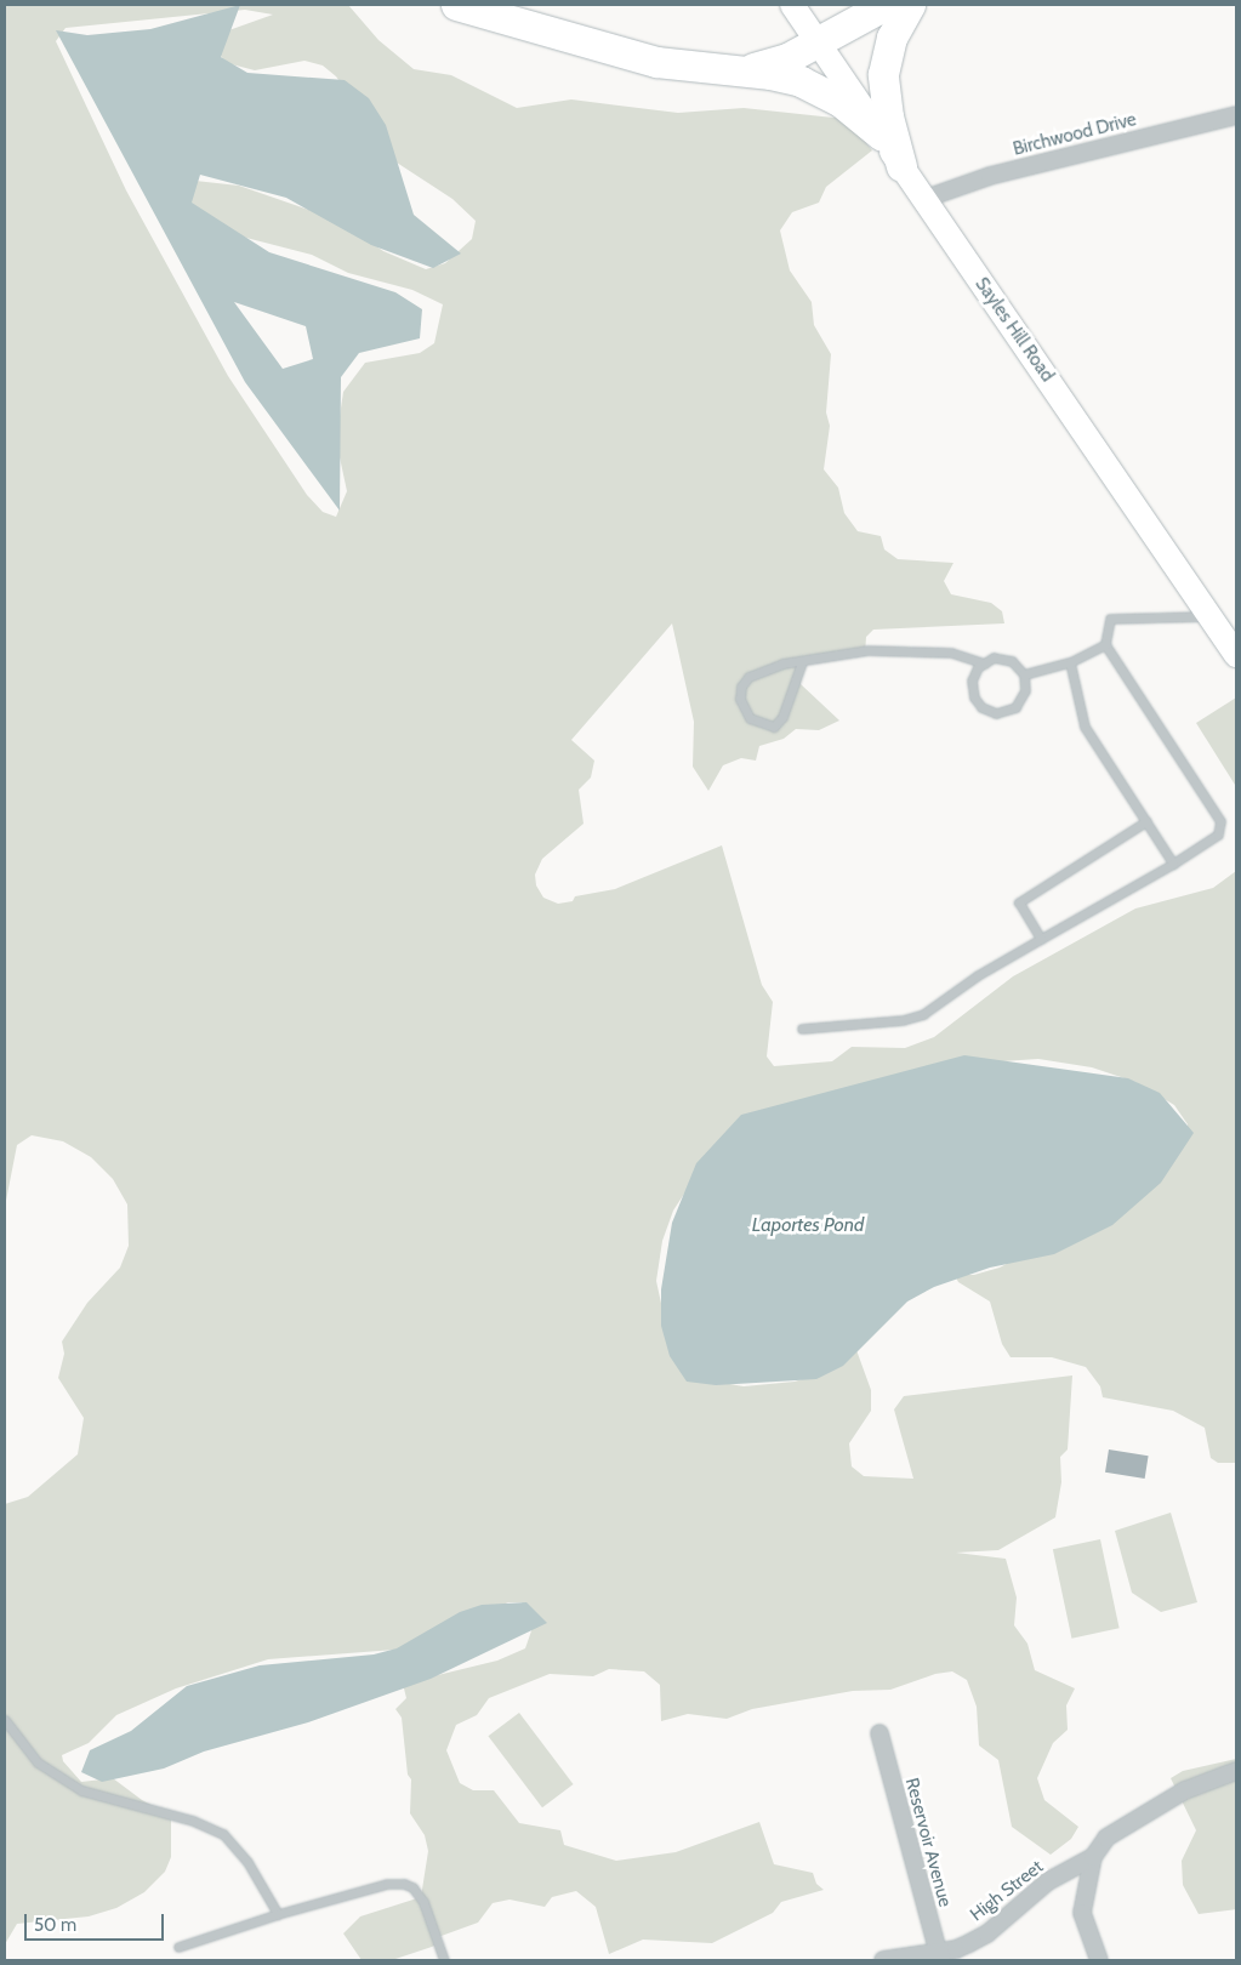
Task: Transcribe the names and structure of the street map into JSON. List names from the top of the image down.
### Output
{
  "streets": {
    "main road": ["Sayles Hill Road"],
    "street": ["Birchwood Drive", "Reservoir Avenue", "High Street"]
  },
  "crossings": [
    ["Birchwood Drive", "Sayles Hill Road"],
    ["Reservoir Avenue", "High Street"]
  ],
  "water": ["Laportes Pond"],
  "scale_bar": "50 m"
}
